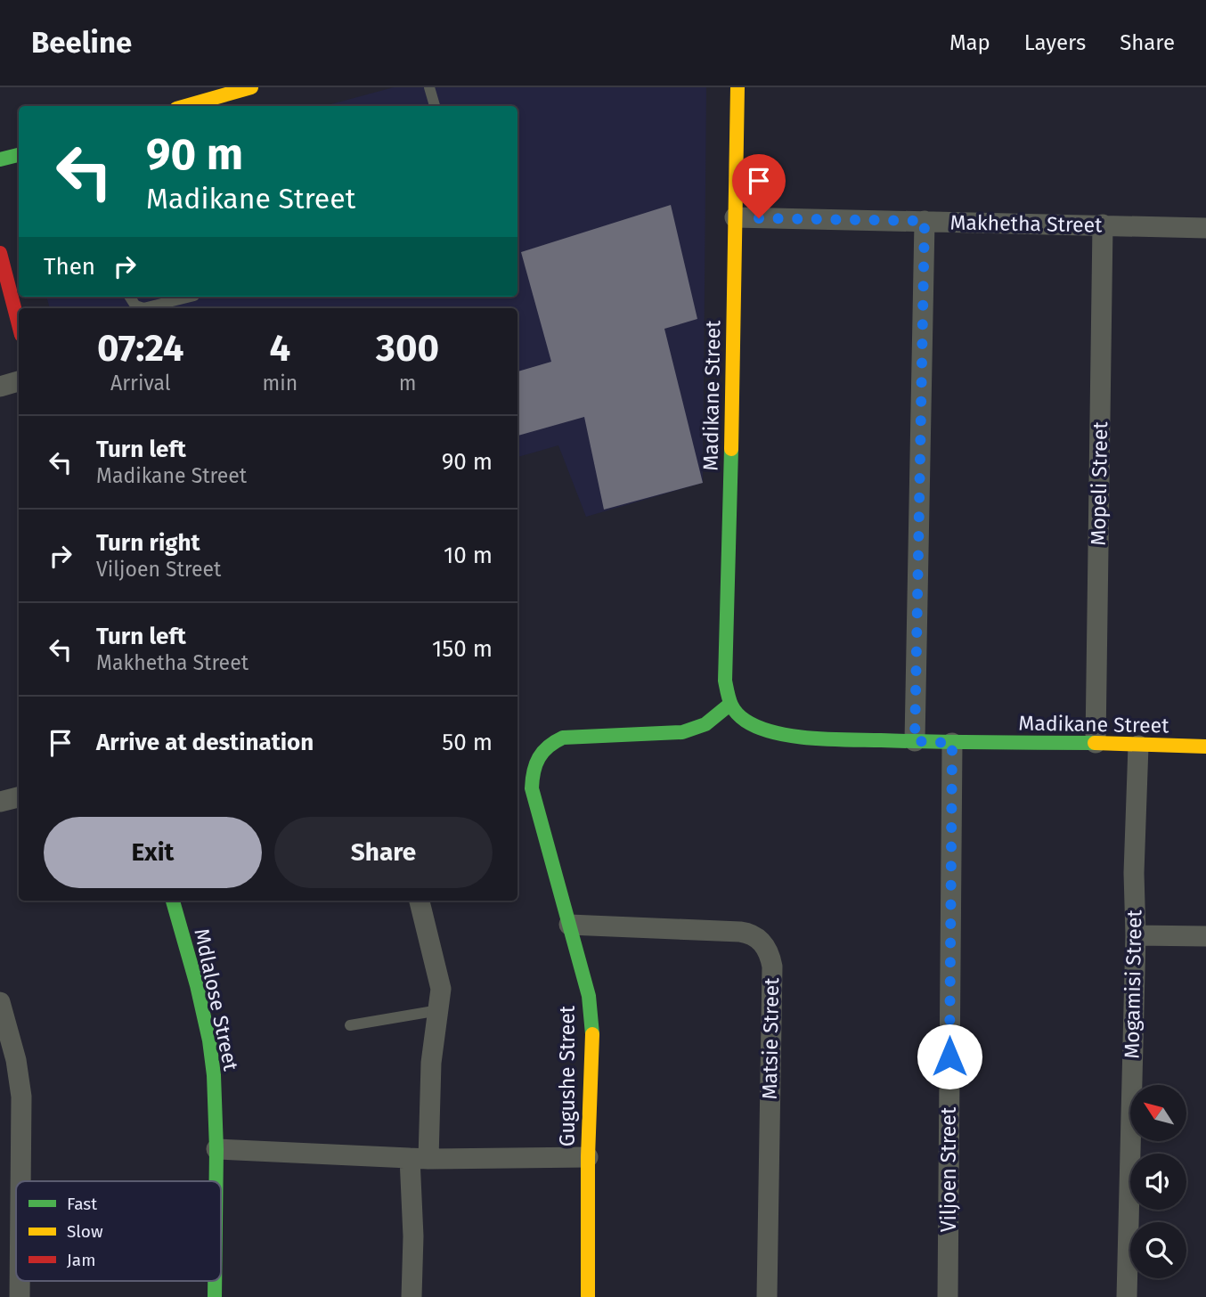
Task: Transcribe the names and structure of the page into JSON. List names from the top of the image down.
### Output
{
  "streets": {
    "street": [
      "Makhetha Street",
      "Madikane Street",
      "Mopeli Street",
      "Mogamisi Street",
      "Mdlalose Street",
      "Matsie Street",
      "Gugushe Street",
      "Viljoen Street"
    ]
  },
  "crossings": [
    ["Makhetha Street", "Madikane Street"],
    ["Makhetha Street", "Mopeli Street"],
    ["Madikane Street", "Mopeli Street"],
    ["Madikane Street", "Mogamisi Street"],
    ["Madikane Street", "Gugushe Street"],
    ["Madikane Street", "Viljoen Street"],
    ["Matsie Street", "Gugushe Street"]
  ],
  "legend": ["Fast", "Slow", "Jam"],
  "north": "top left",
  "page": {
    "header": "Beeline",
    "nav": ["Map", "Layers", "Share"],
    "turn": ["90 m", "Madikane Street"],
    "then": "Then",
    "eta": [
      "07:24",
      "Arrival",
      "4",
      "min",
      "300",
      "m"
    ],
    "list": [
      {
        "name": "Turn left",
        "note": "Madikane Street",
        "value": "90 m"
      },
      {
        "name": "Turn right",
        "note": "Viljoen Street",
        "value": "10 m"
      },
      {
        "name": "Turn left",
        "note": "Makhetha Street",
        "value": "150 m"
      },
      {
        "name": "Arrive at destination",
        "value": "50 m"
      }
    ],
    "buttons": ["Exit", "Share"]
  }
}
